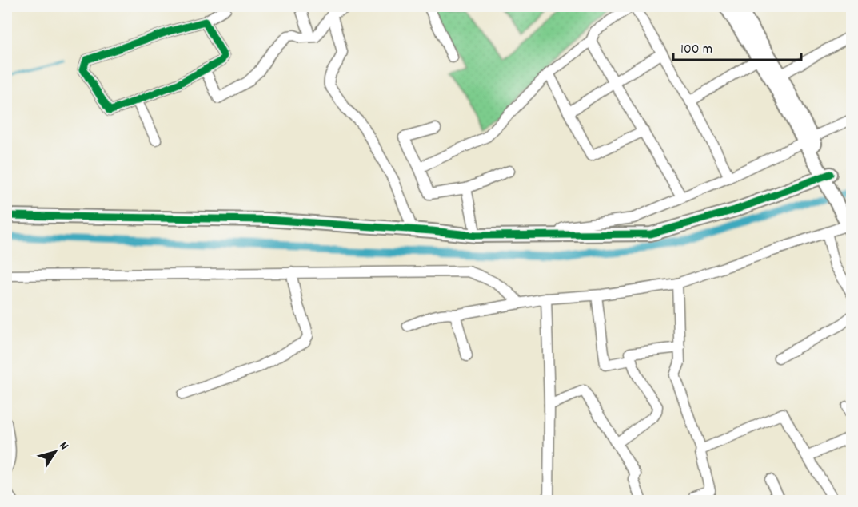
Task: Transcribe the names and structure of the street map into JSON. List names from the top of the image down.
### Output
{
  "scale_bar": "100 m",
  "north": "top right"
}
